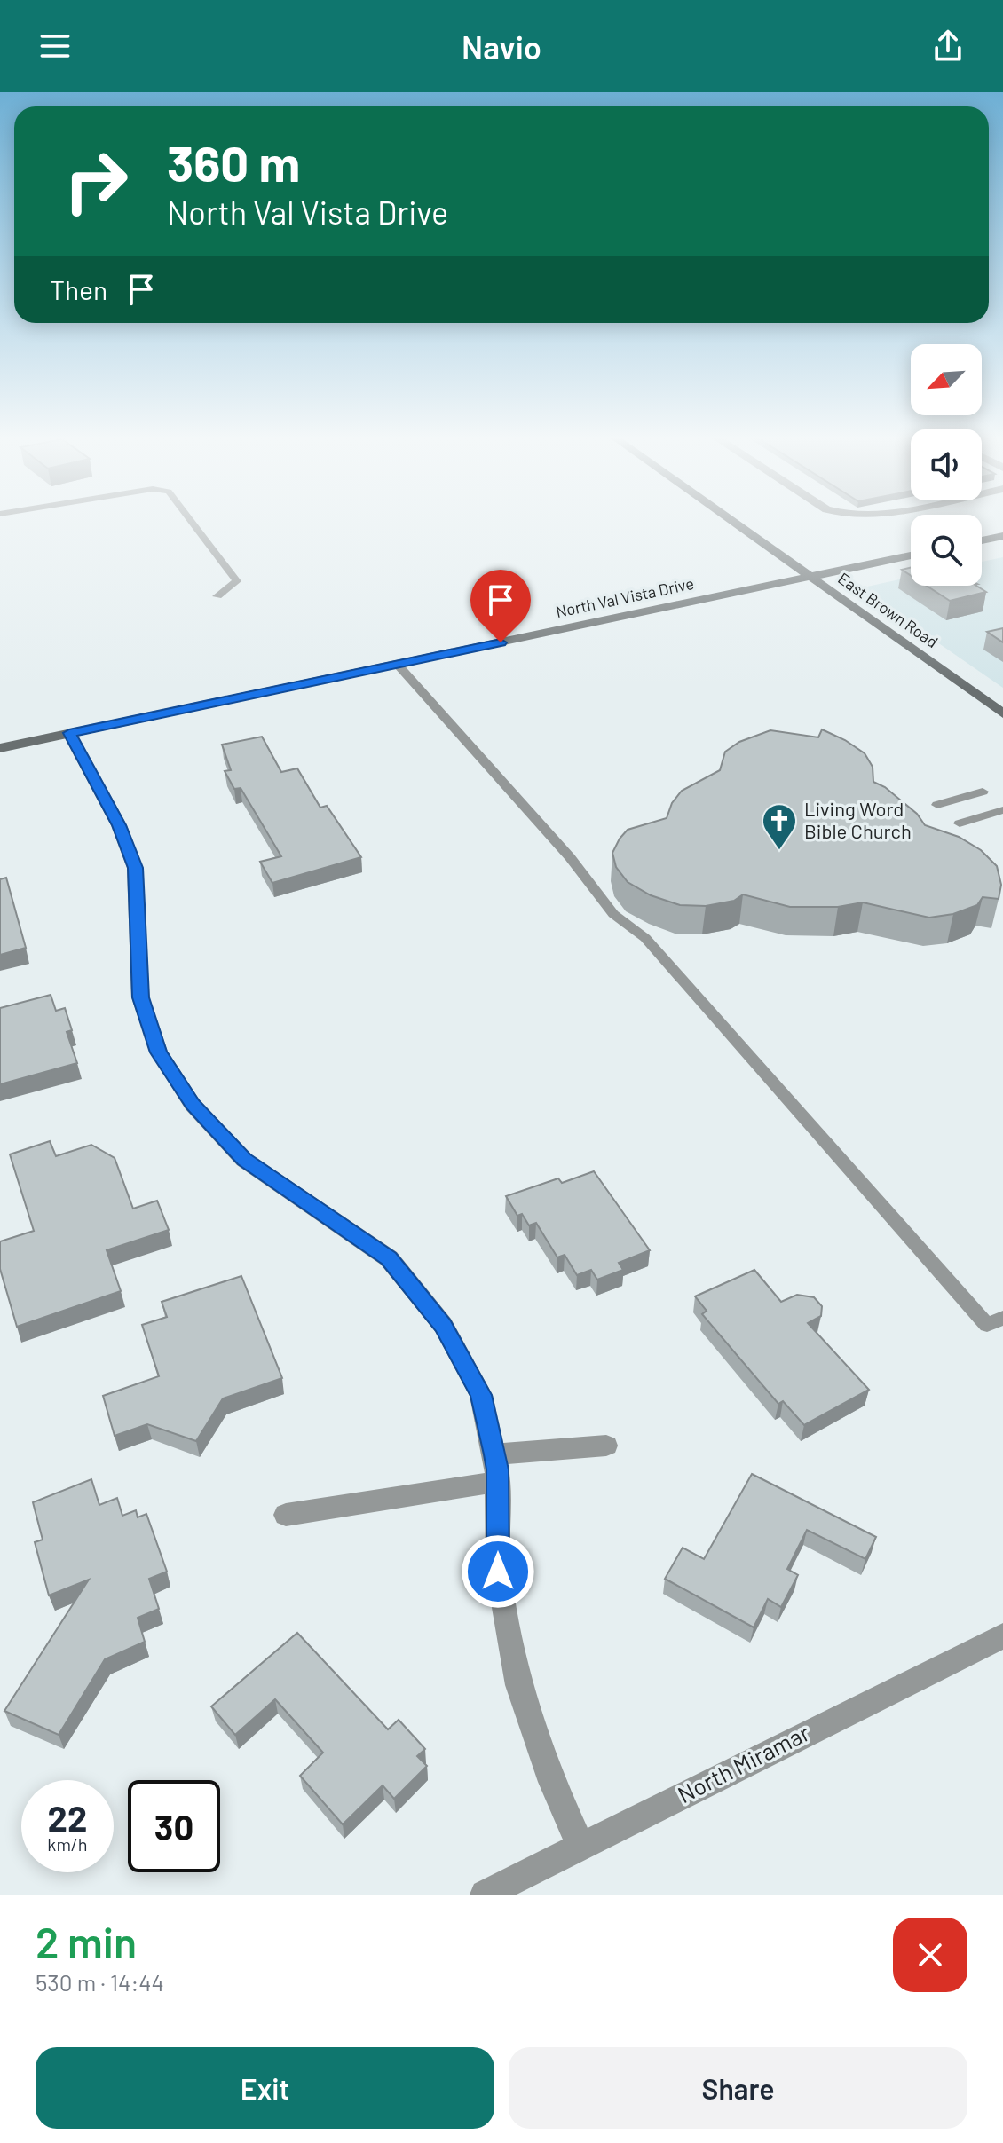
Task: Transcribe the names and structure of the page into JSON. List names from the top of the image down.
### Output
{
  "streets": {
    "main road": ["North Val Vista Drive", "East Brown Road"],
    "street": ["North Miramar"]
  },
  "crossings": [
    ["North Val Vista Drive", "East Brown Road"]
  ],
  "places": {
    "church": ["Living Word Bible Church"]
  },
  "north": "bottom left",
  "page": {
    "header": "Navio",
    "turn": ["360 m", "North Val Vista Drive"],
    "then": "Then",
    "speed": "22 km/h",
    "limit": "30",
    "heading": ["2 min", "530 m · 14:44"],
    "buttons": ["Exit", "Share"]
  }
}
